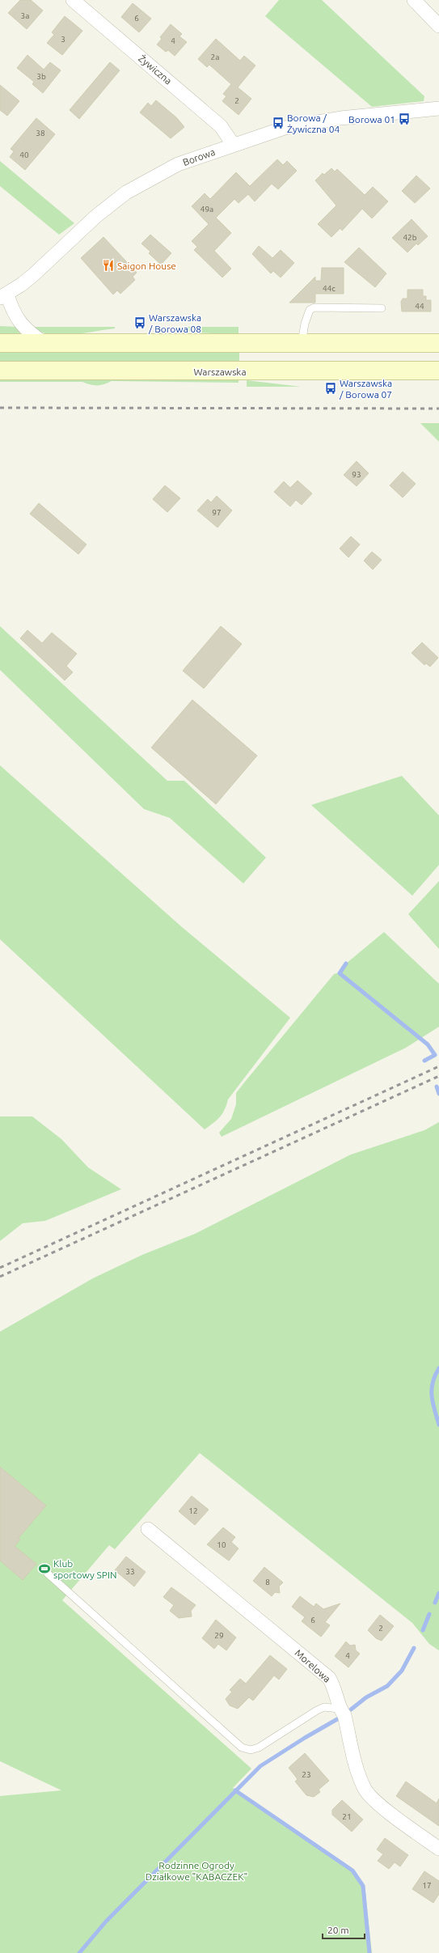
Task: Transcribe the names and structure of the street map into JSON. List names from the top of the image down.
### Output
{
  "streets": {
    "main road": ["Warszawska"],
    "street": ["Żywiczna", "Borowa", "Morelowa"]
  },
  "crossings": [
    ["Żywiczna", "Borowa"]
  ],
  "parks": ["Rodzinne Ogrody Działkowe \"KABACZEK\""],
  "places": {
    "bus stop": [
      "Borowa 01",
      "Borowa / Żywiczna 04",
      "Warszawska / Borowa 08",
      "Warszawska / Borowa 07"
    ],
    "restaurant": ["Saigon House"],
    "sports": ["Klub sportowy SPIN"]
  },
  "house_numbers": [
    "3a",
    "6",
    "3",
    "4",
    "2a",
    "3b",
    "2",
    "38",
    "40",
    "49a",
    "42b",
    "44c",
    "44",
    "93",
    "97",
    "12",
    "10",
    "33",
    "8",
    "6",
    "2",
    "29",
    "4",
    "23",
    "21",
    "17"
  ],
  "scale_bar": "20 m"
}
